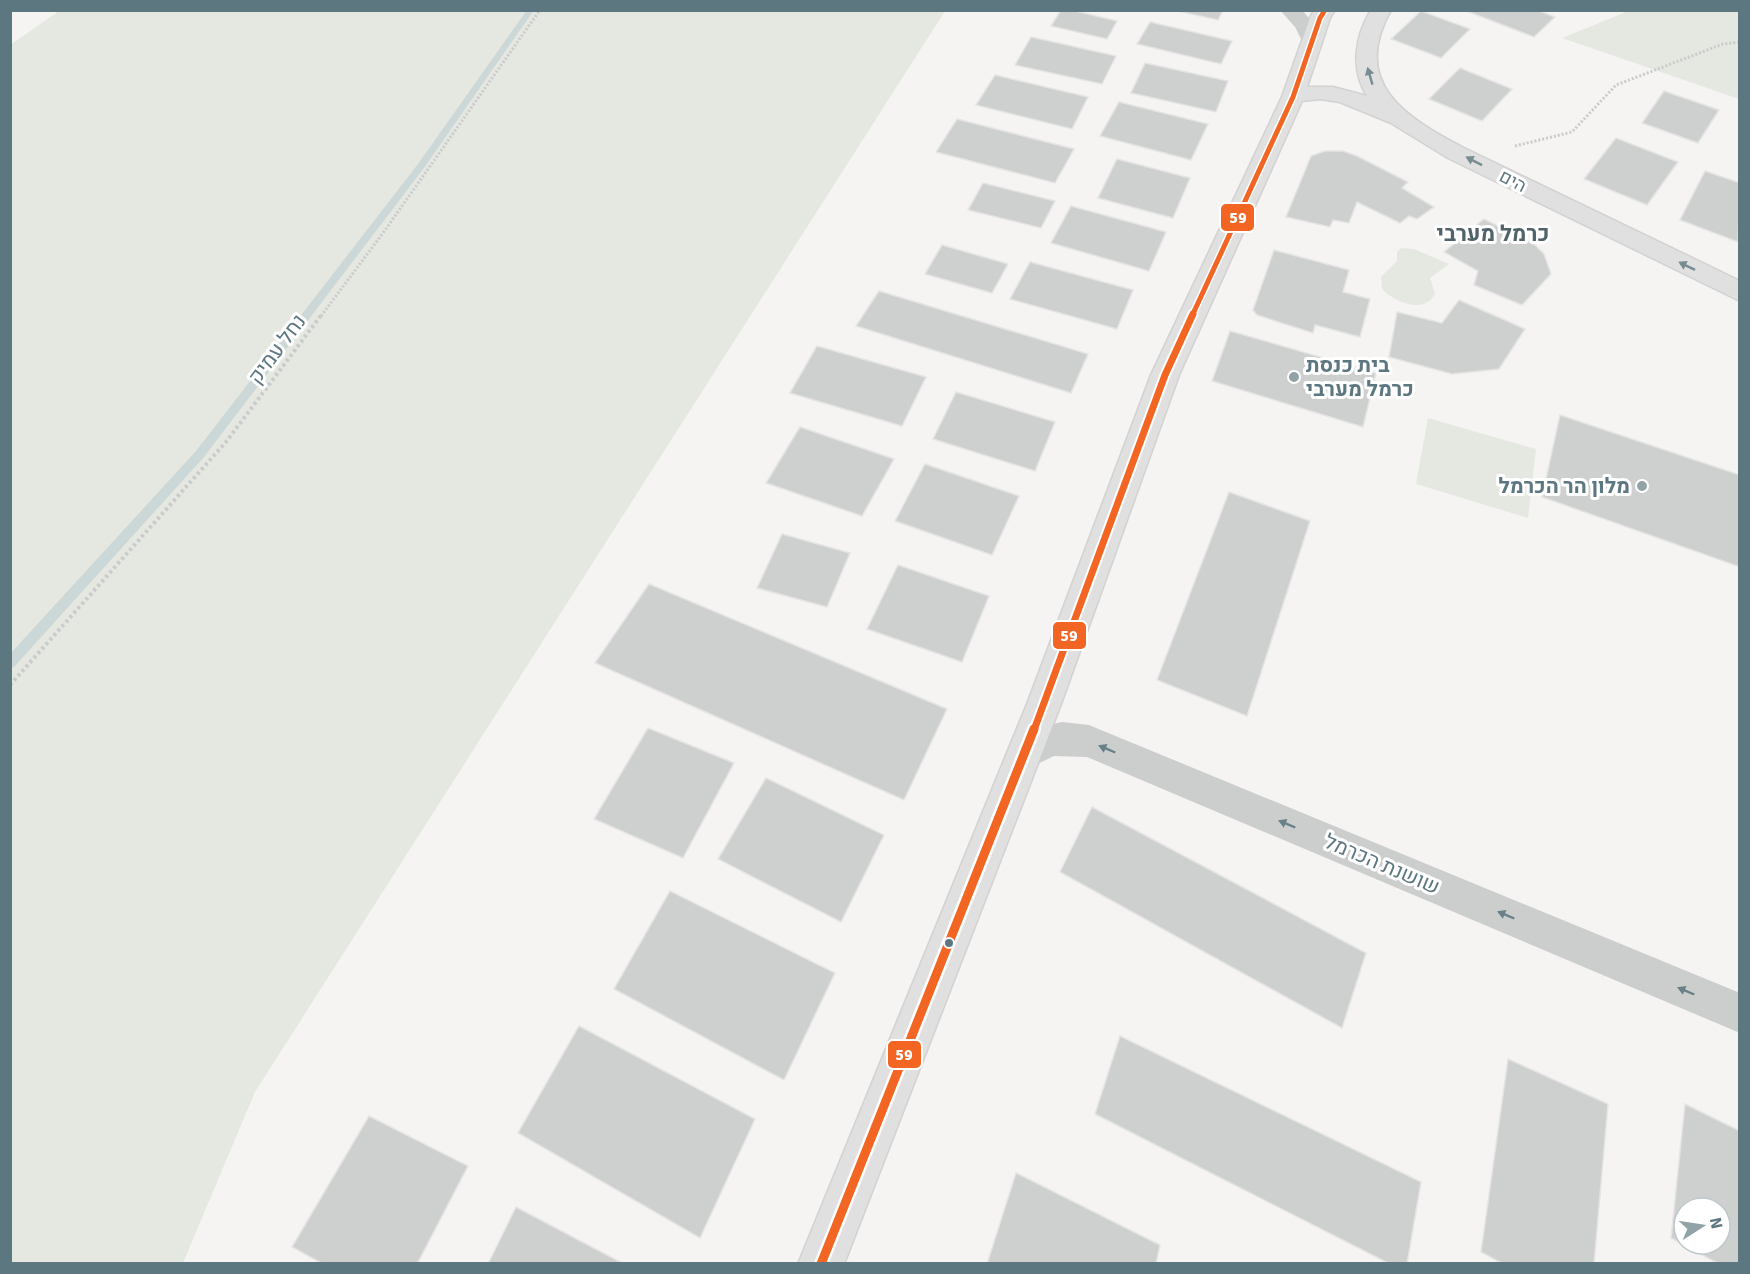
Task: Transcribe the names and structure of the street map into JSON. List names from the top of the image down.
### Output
{
  "streets": {
    "main road": ["הים"],
    "street": ["שושנת הכרמל"],
    "path": ["נחל עמיק"]
  },
  "one_way": ["הים", "שושנת הכרמל"],
  "districts": ["כרמל מערבי"],
  "places": ["בית כנסת כרמל מערבי", "מלון הר הכרמל"],
  "lines": ["transit line 59"],
  "north": "right"
}
